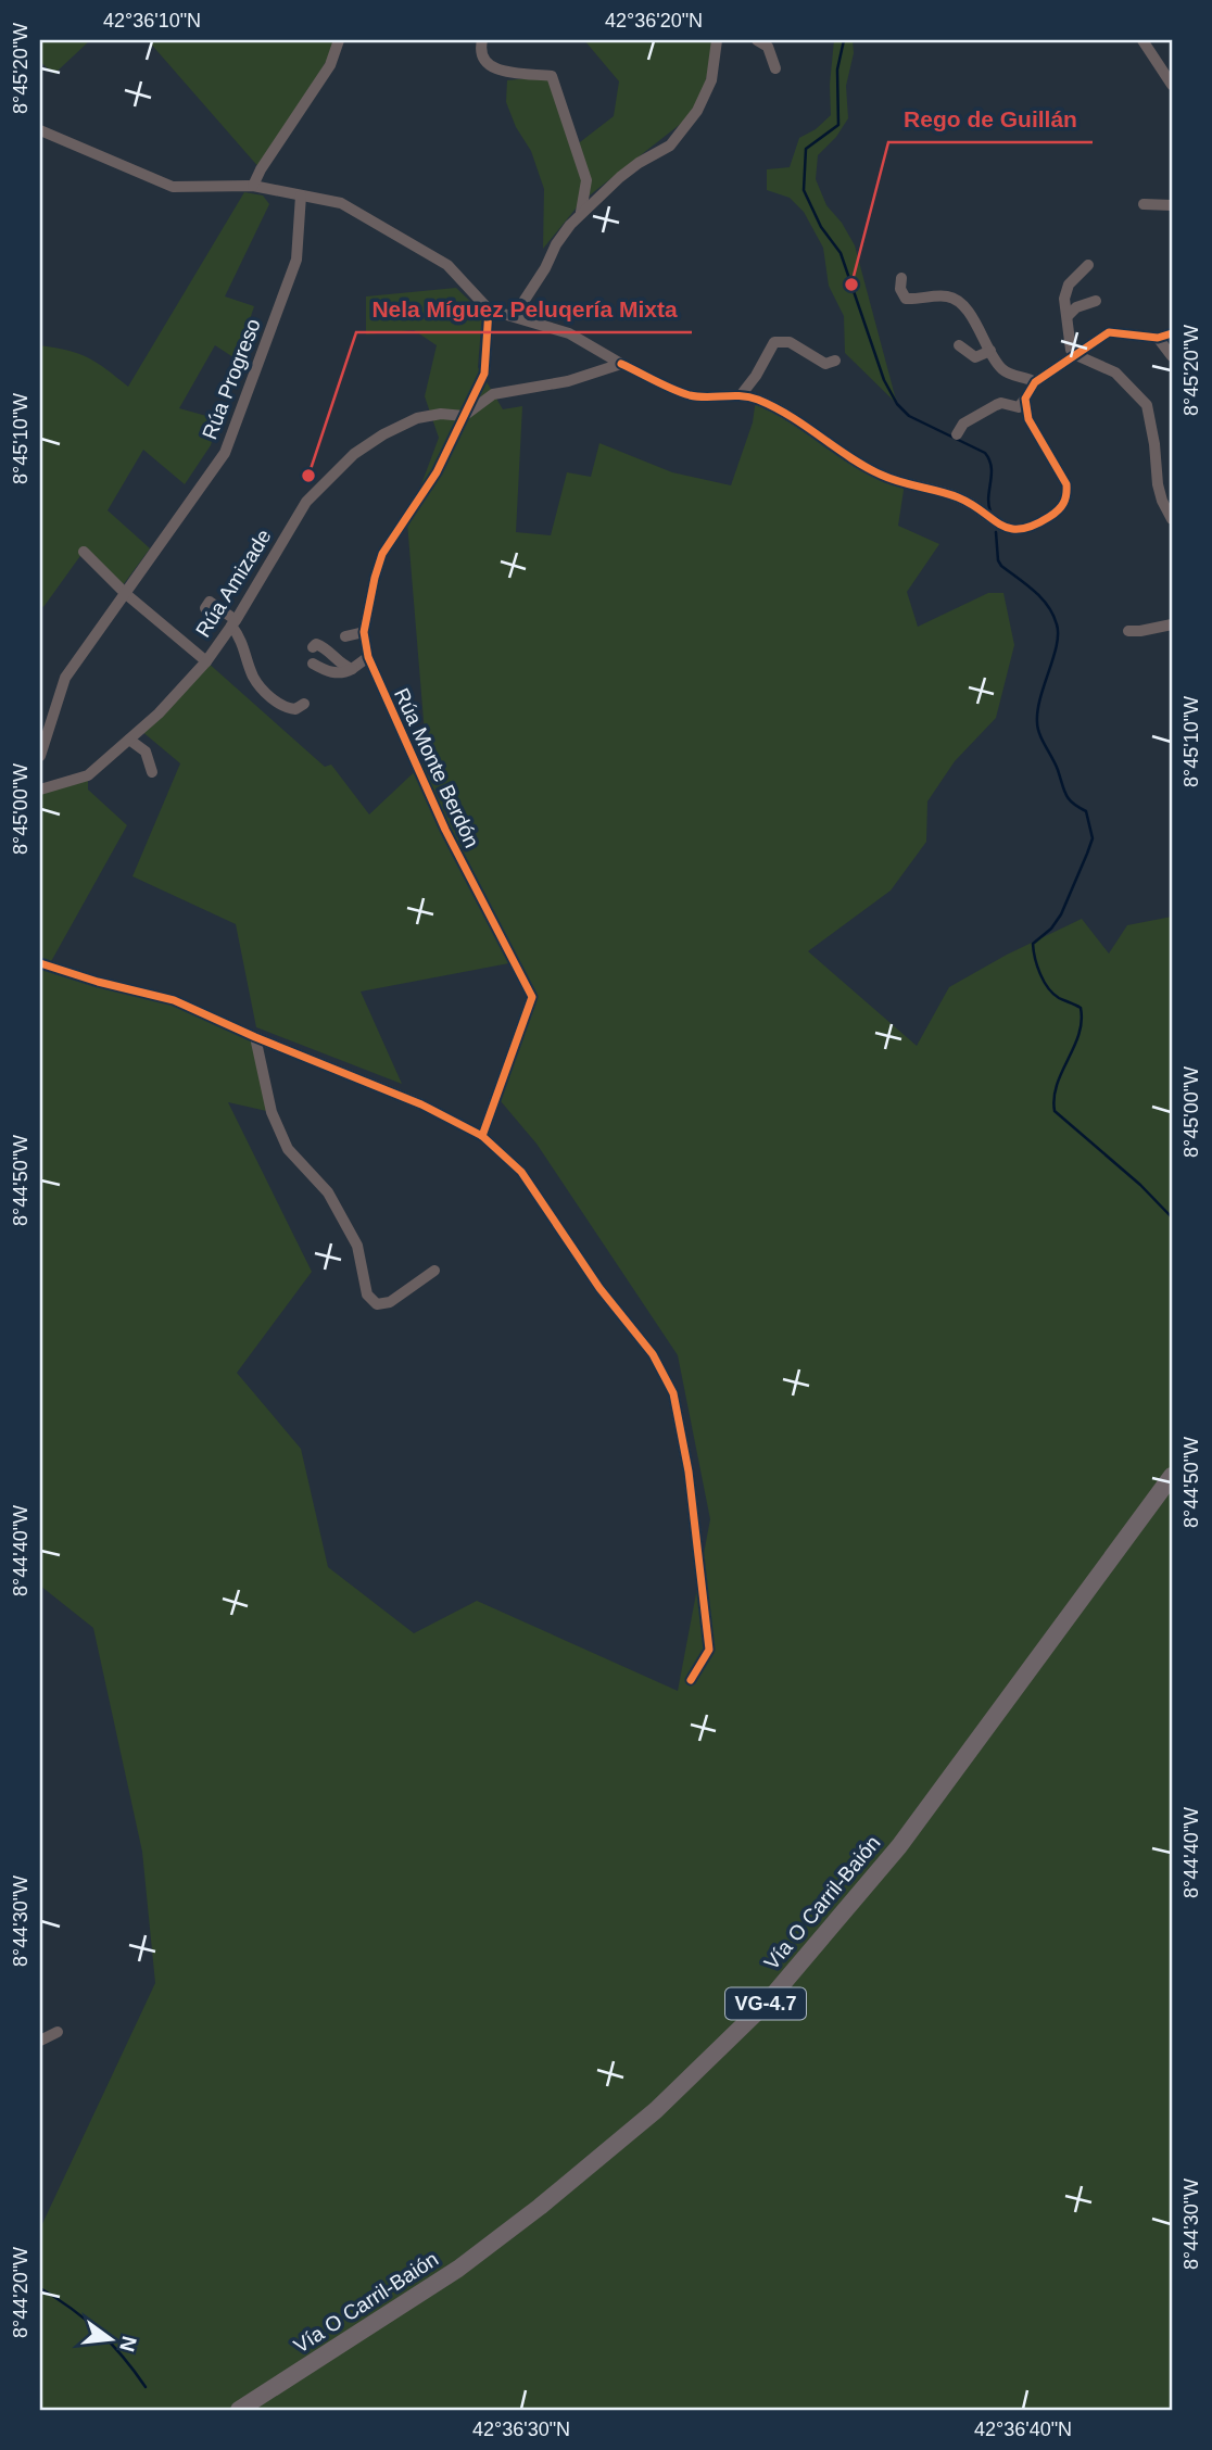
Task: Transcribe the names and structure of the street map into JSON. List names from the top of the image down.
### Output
{
  "streets": {
    "highway": ["Vía O Carril-Baión", "VG-4.7"],
    "street": ["Rúa Progreso", "Rúa Amizade", "Rúa Monte Berdón"]
  },
  "crossings": [
    ["Rúa Amizade", "Rúa Monte Berdón"]
  ],
  "places": ["Rego de Guillán", "Nela Míguez Peluqería Mixta"],
  "north": "right",
  "coordinates": [
    "42°36'10\"N",
    "42°36'20\"N",
    "8°45'20\"W",
    "8°45'10\"W",
    "8°45'00\"W",
    "8°44'50\"W",
    "8°44'40\"W",
    "8°44'30\"W",
    "8°44'20\"W",
    "42°36'30\"N",
    "42°36'40\"N"
  ]
}
